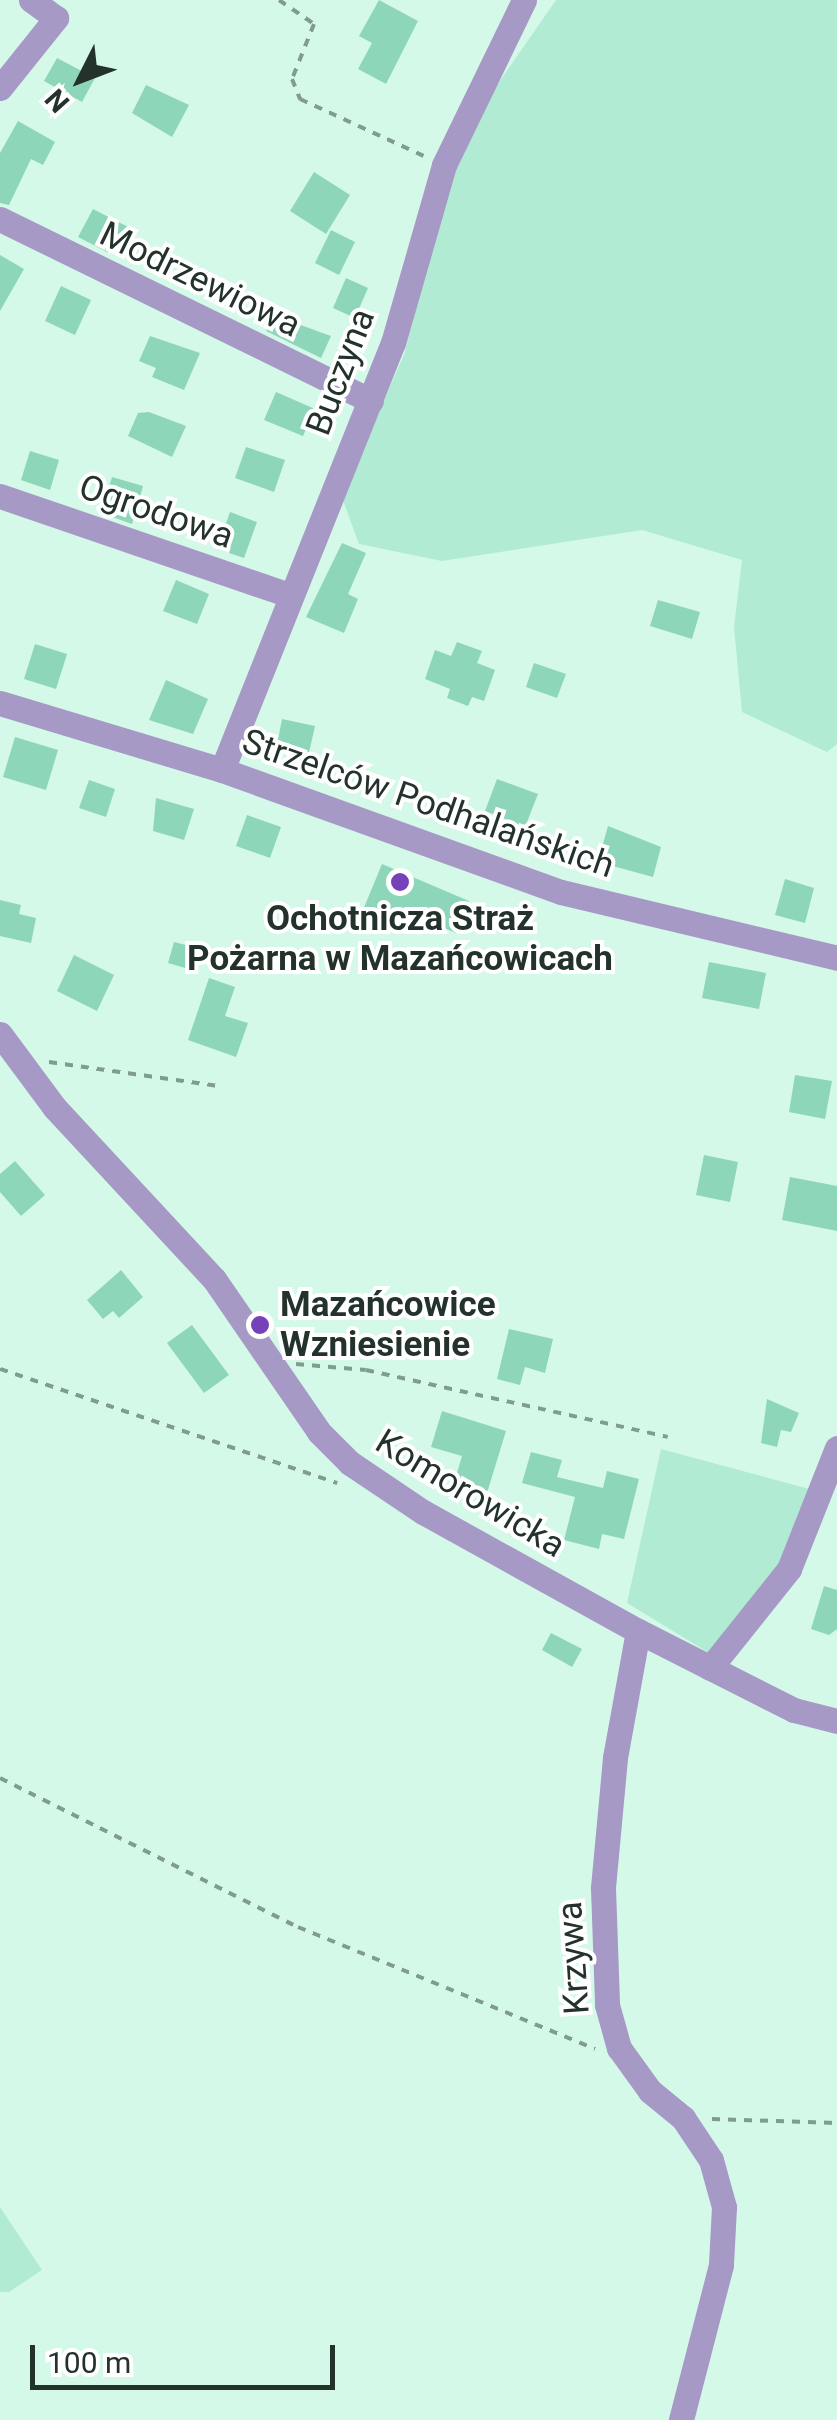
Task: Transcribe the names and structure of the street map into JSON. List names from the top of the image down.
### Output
{
  "streets": {
    "street": [
      "Modrzewiowa",
      "Buczyna",
      "Ogrodowa",
      "Strzelców Podhalańskich",
      "Komorowicka",
      "Krzywa"
    ]
  },
  "crossings": [
    ["Modrzewiowa", "Buczyna"],
    ["Buczyna", "Ogrodowa"],
    ["Buczyna", "Strzelców Podhalańskich"],
    ["Komorowicka", "Krzywa"]
  ],
  "places": ["Ochotnicza Straż Pożarna w Mazańcowicach", "Mazańcowice Wzniesienie"],
  "scale_bar": "100 m",
  "north": "bottom left"
}
